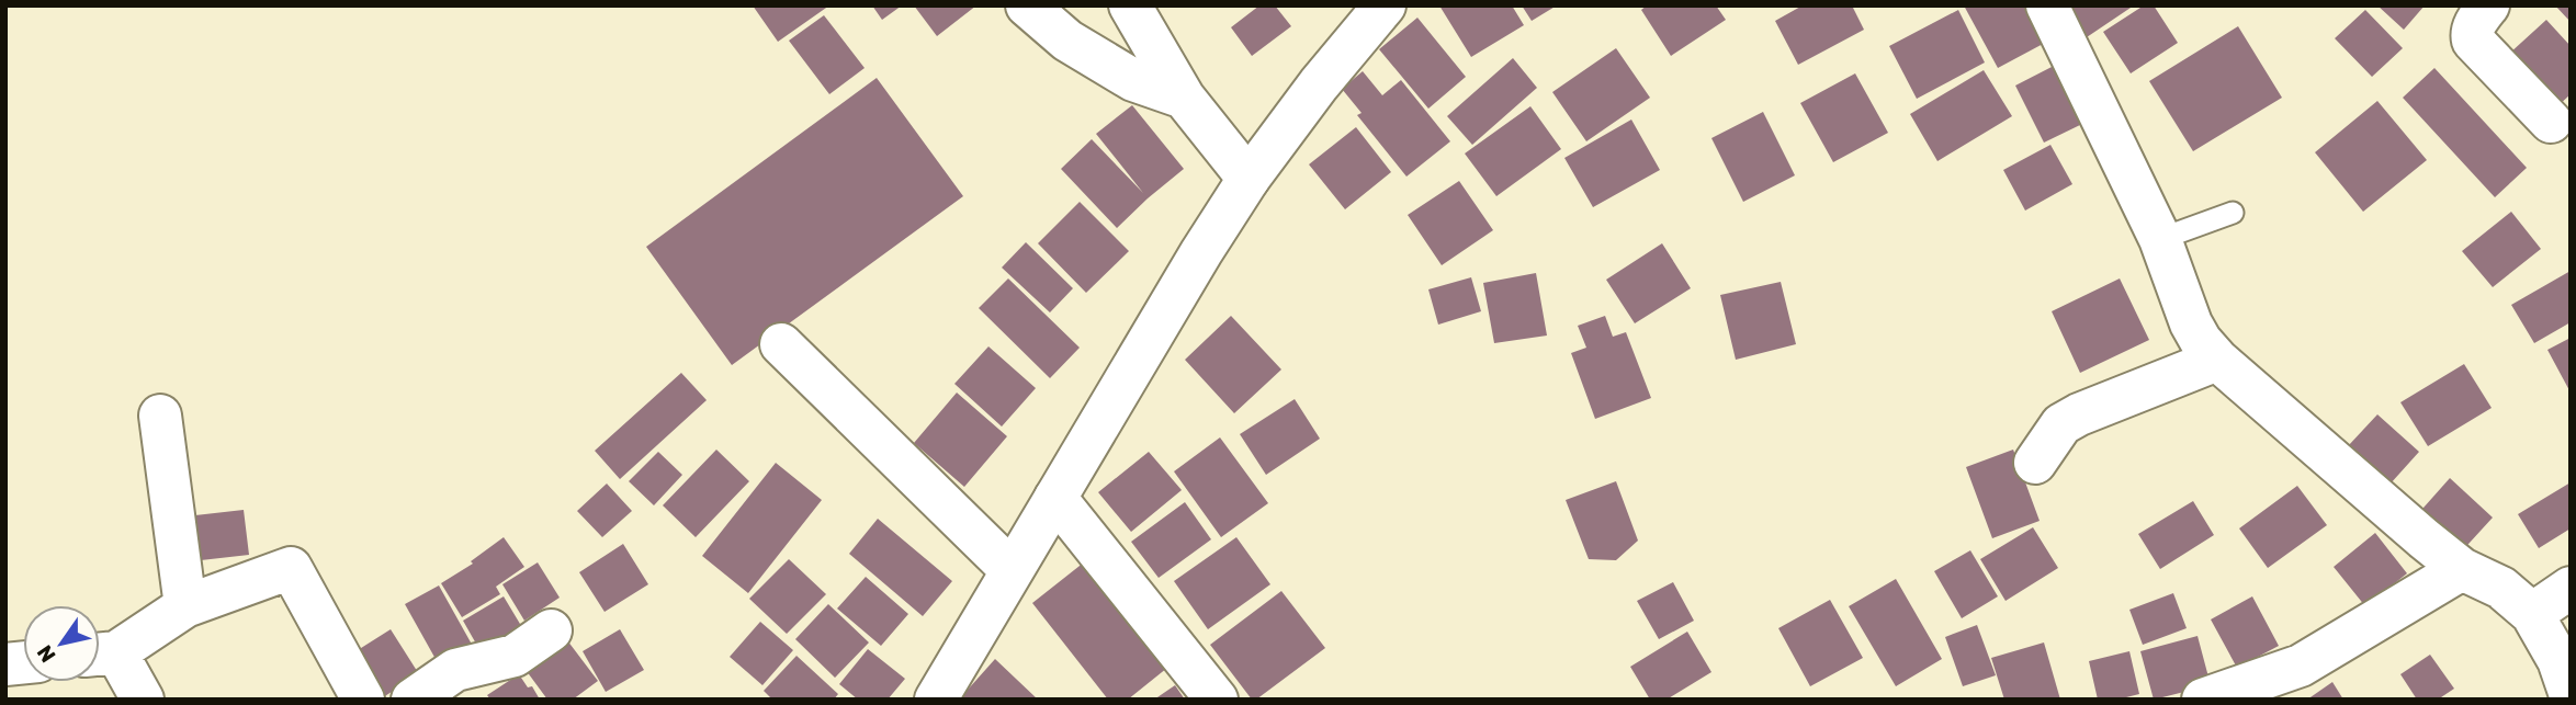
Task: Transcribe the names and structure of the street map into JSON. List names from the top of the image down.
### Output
{
  "north": "bottom left"
}
